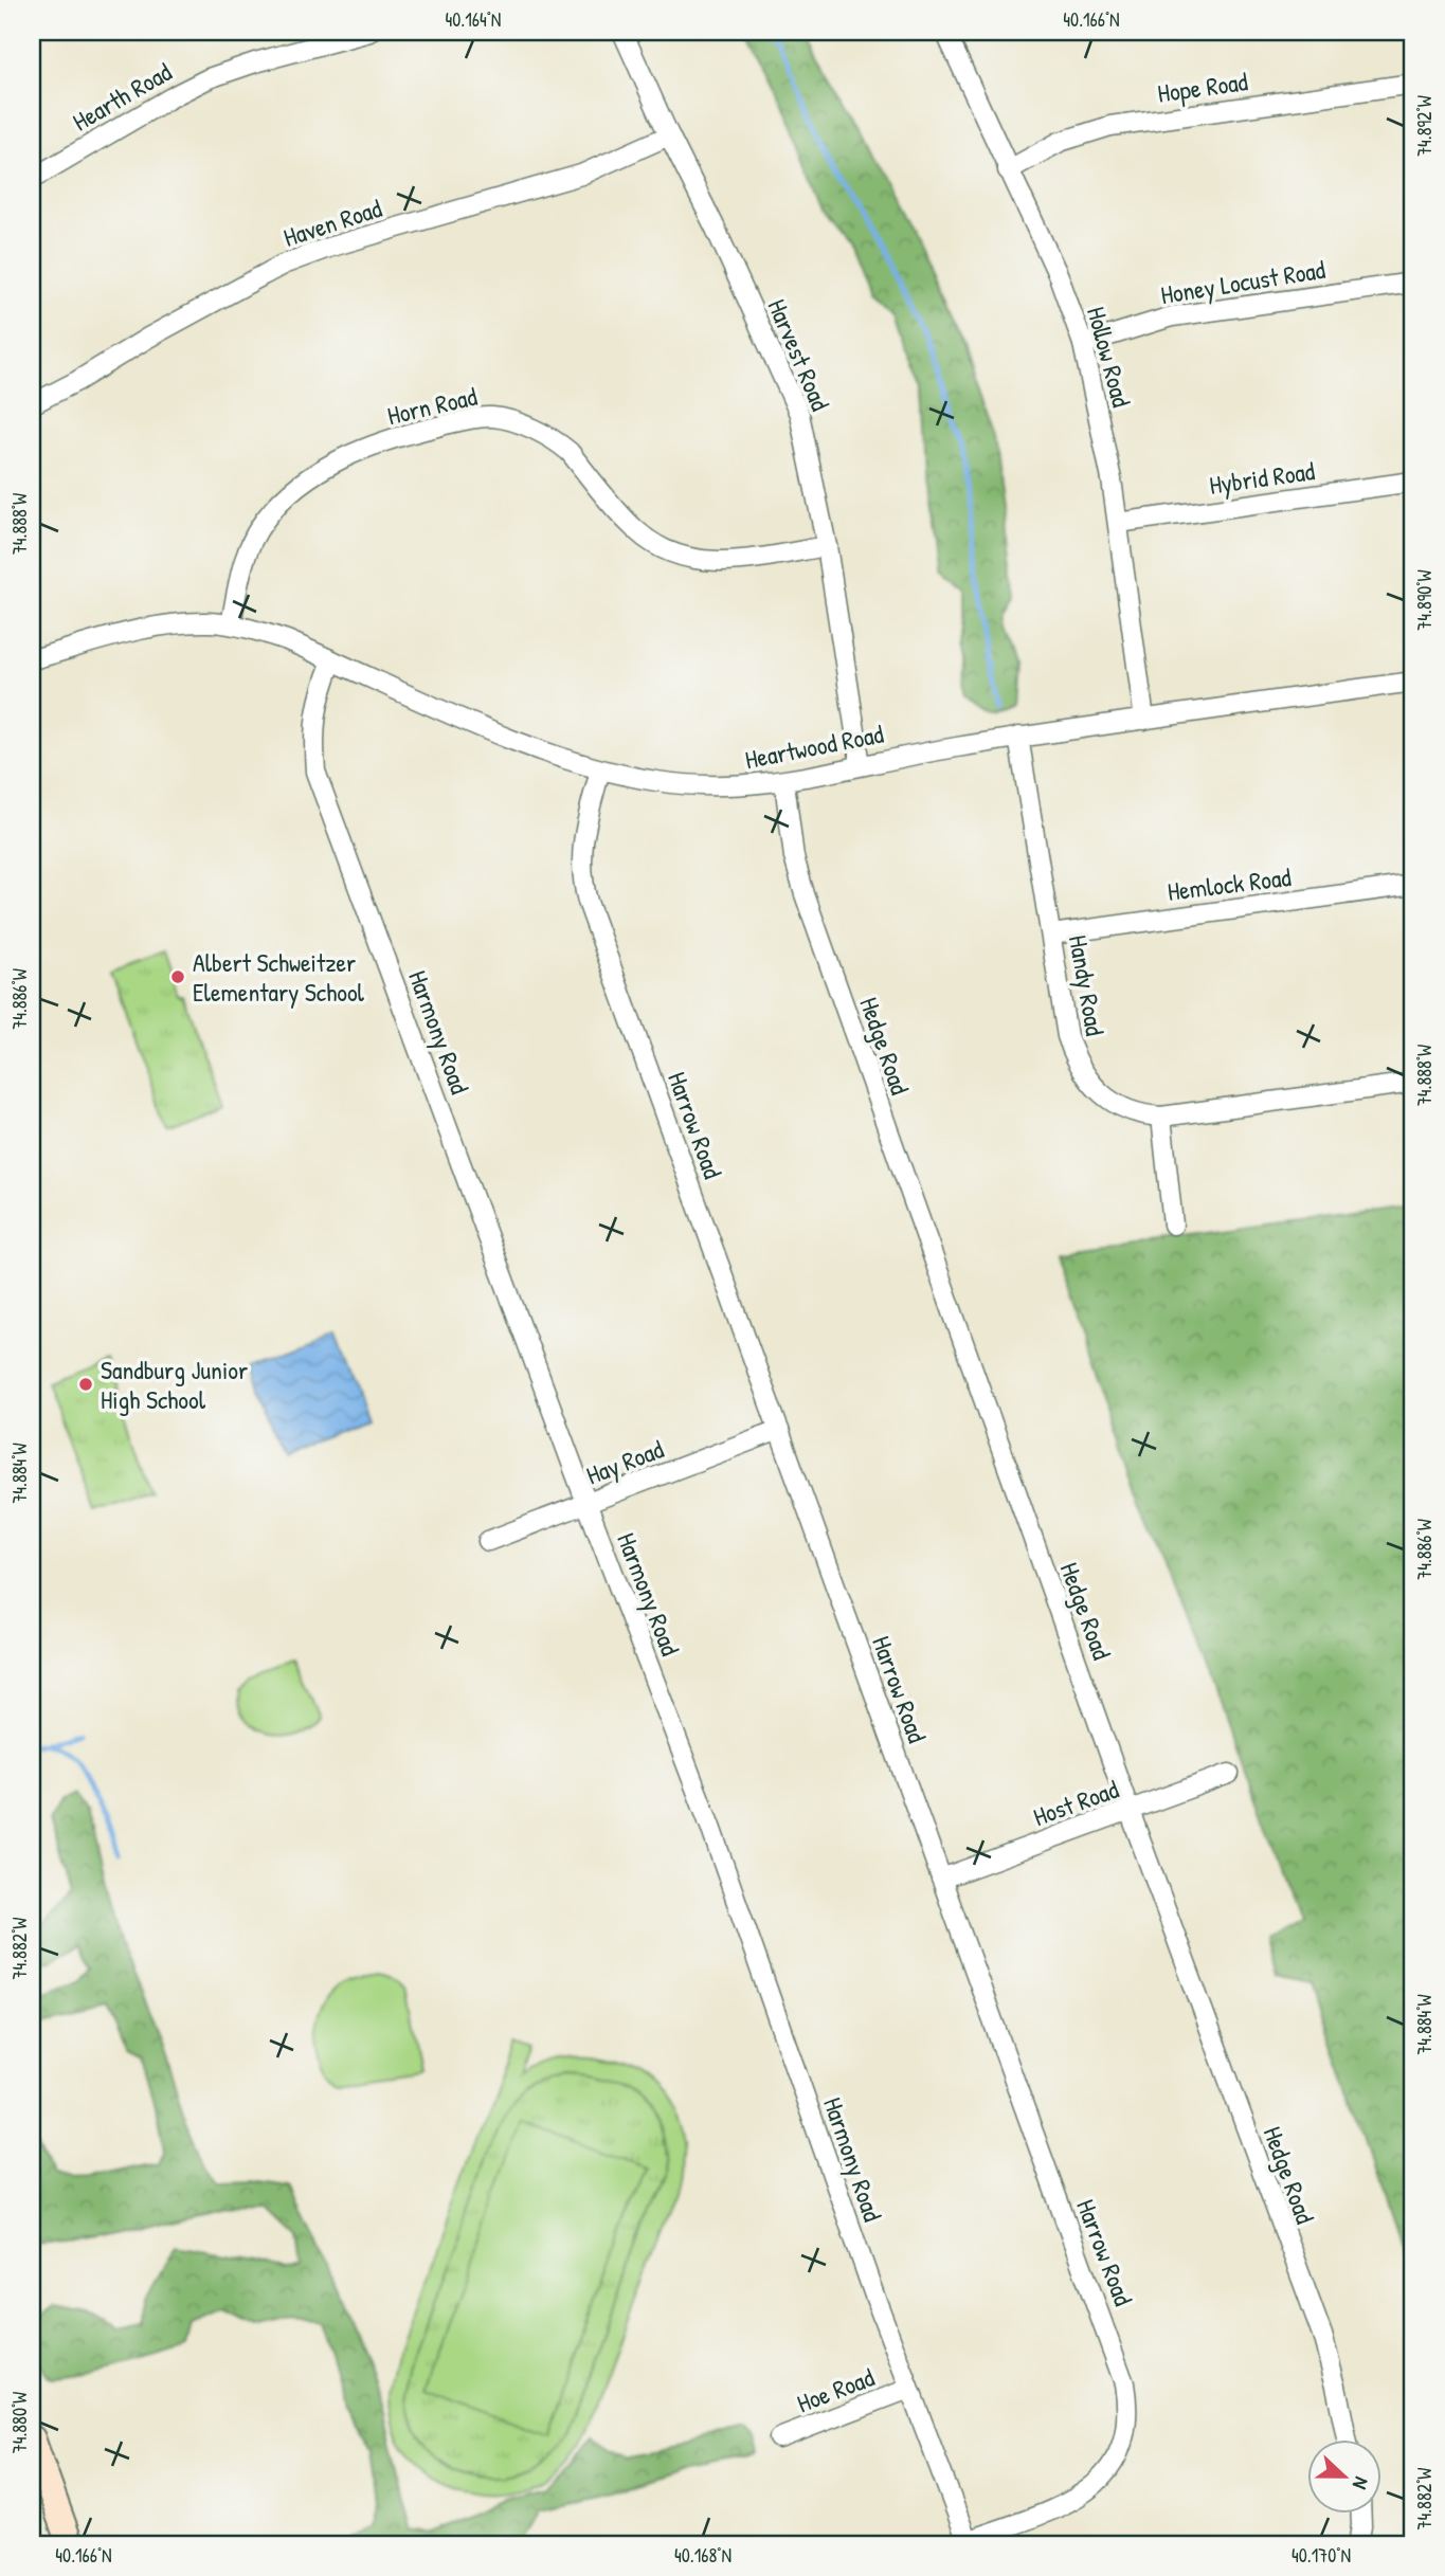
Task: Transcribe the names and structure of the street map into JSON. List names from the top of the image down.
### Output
{
  "streets": {
    "street": [
      "Hope Road",
      "Hearth Road",
      "Haven Road",
      "Honey Locust Road",
      "Harvest Road",
      "Hollow Road",
      "Horn Road",
      "Hybrid Road",
      "Heartwood Road",
      "Hemlock Road",
      "Handy Road",
      "Harmony Road",
      "Hedge Road",
      "Harrow Road",
      "Hay Road",
      "Host Road",
      "Hoe Road"
    ]
  },
  "crossings": [
    ["Hope Road", "Hollow Road"],
    ["Haven Road", "Harvest Road"],
    ["Honey Locust Road", "Hollow Road"],
    ["Harvest Road", "Horn Road"],
    ["Harvest Road", "Heartwood Road"],
    ["Hollow Road", "Hybrid Road"],
    ["Hollow Road", "Heartwood Road"],
    ["Horn Road", "Heartwood Road"],
    ["Heartwood Road", "Handy Road"],
    ["Heartwood Road", "Harmony Road"],
    ["Heartwood Road", "Hedge Road"],
    ["Heartwood Road", "Harrow Road"],
    ["Hemlock Road", "Handy Road"],
    ["Harmony Road", "Harrow Road"],
    ["Harmony Road", "Hay Road"],
    ["Harmony Road", "Hoe Road"],
    ["Hedge Road", "Host Road"],
    ["Harrow Road", "Hay Road"],
    ["Harrow Road", "Host Road"]
  ],
  "places": ["Albert Schweitzer Elementary School", "Sandburg Junior High School"],
  "north": "right",
  "coordinates": [
    "40.164°N",
    "40.166°N",
    "74.892°W",
    "74.888°W",
    "74.890°W",
    "74.886°W",
    "74.884°W",
    "74.882°W",
    "74.880°W",
    "40.168°N",
    "40.170°N"
  ]
}
